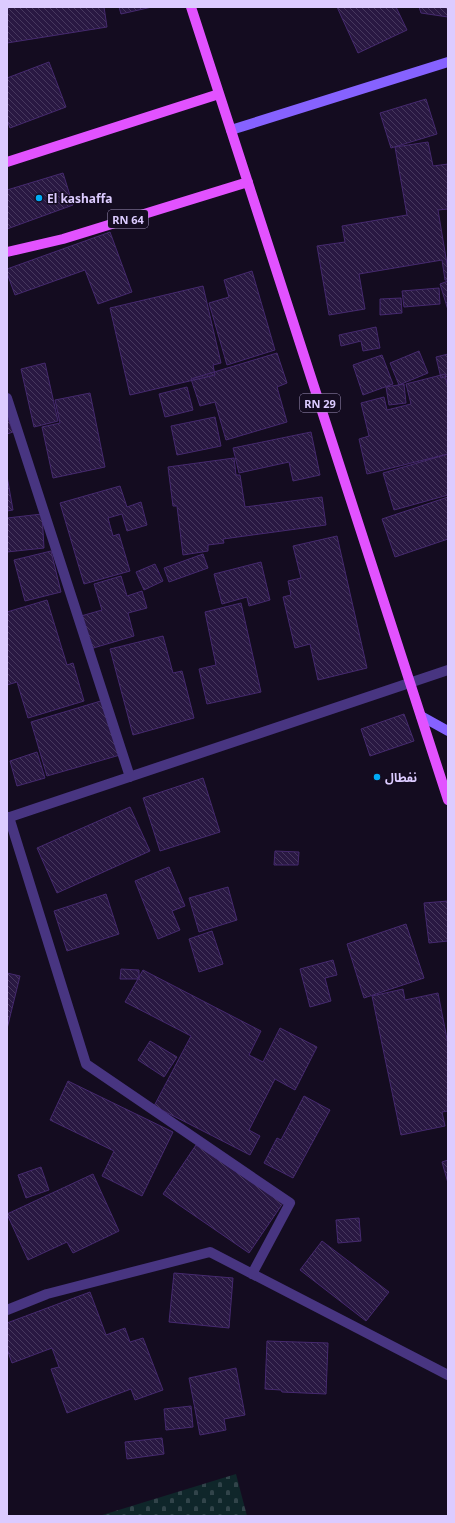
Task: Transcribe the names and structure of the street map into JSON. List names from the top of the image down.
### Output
{
  "streets": {
    "main road": ["RN 64", "RN 29"]
  },
  "crossings": [
    ["RN 64", "RN 29"]
  ],
  "places": ["El kashaffa", "نفطال"]
}
